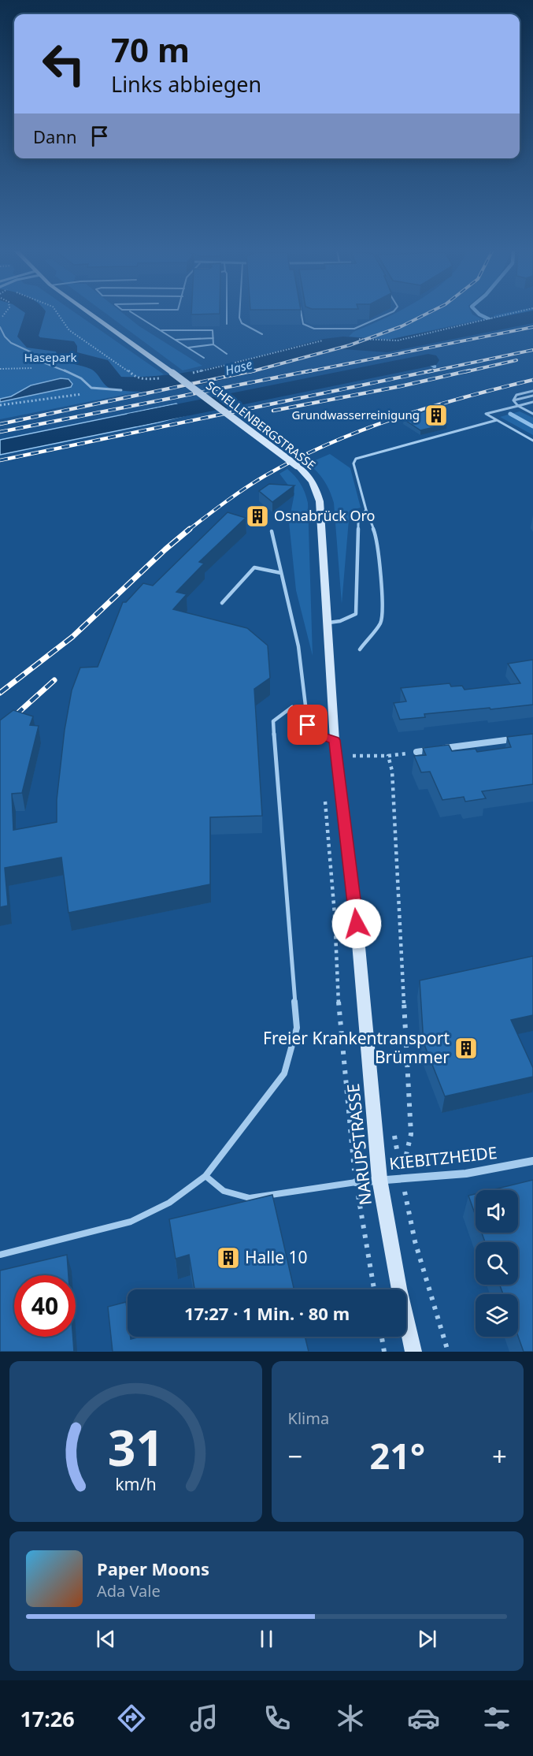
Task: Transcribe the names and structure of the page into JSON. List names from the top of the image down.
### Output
{
  "streets": {
    "street": ["SCHELLENBERGSTRASSE", "NARUPSTRASSE", "KIEBITZHEIDE"]
  },
  "crossings": [
    ["SCHELLENBERGSTRASSE", "NARUPSTRASSE"],
    ["NARUPSTRASSE", "KIEBITZHEIDE"]
  ],
  "water": ["Hase"],
  "parks": ["Hasepark"],
  "places": {
    "building": [
      "Grundwasserreinigung",
      "Osnabrück Oro",
      "Freier Krankentransport Brümmer",
      "Halle 10"
    ]
  },
  "page": {
    "turn": ["70 m", "Links abbiegen"],
    "then": "Dann",
    "limit": "40",
    "trip": "17:27 · 1 Min. · 80 m",
    "tile": "Klima",
    "heat": ["−", "21°", "+"],
    "song": ["Paper Moons", "Ada Vale"],
    "tabs": "17:26",
    "gauge": ["31", "km/h"]
  }
}
